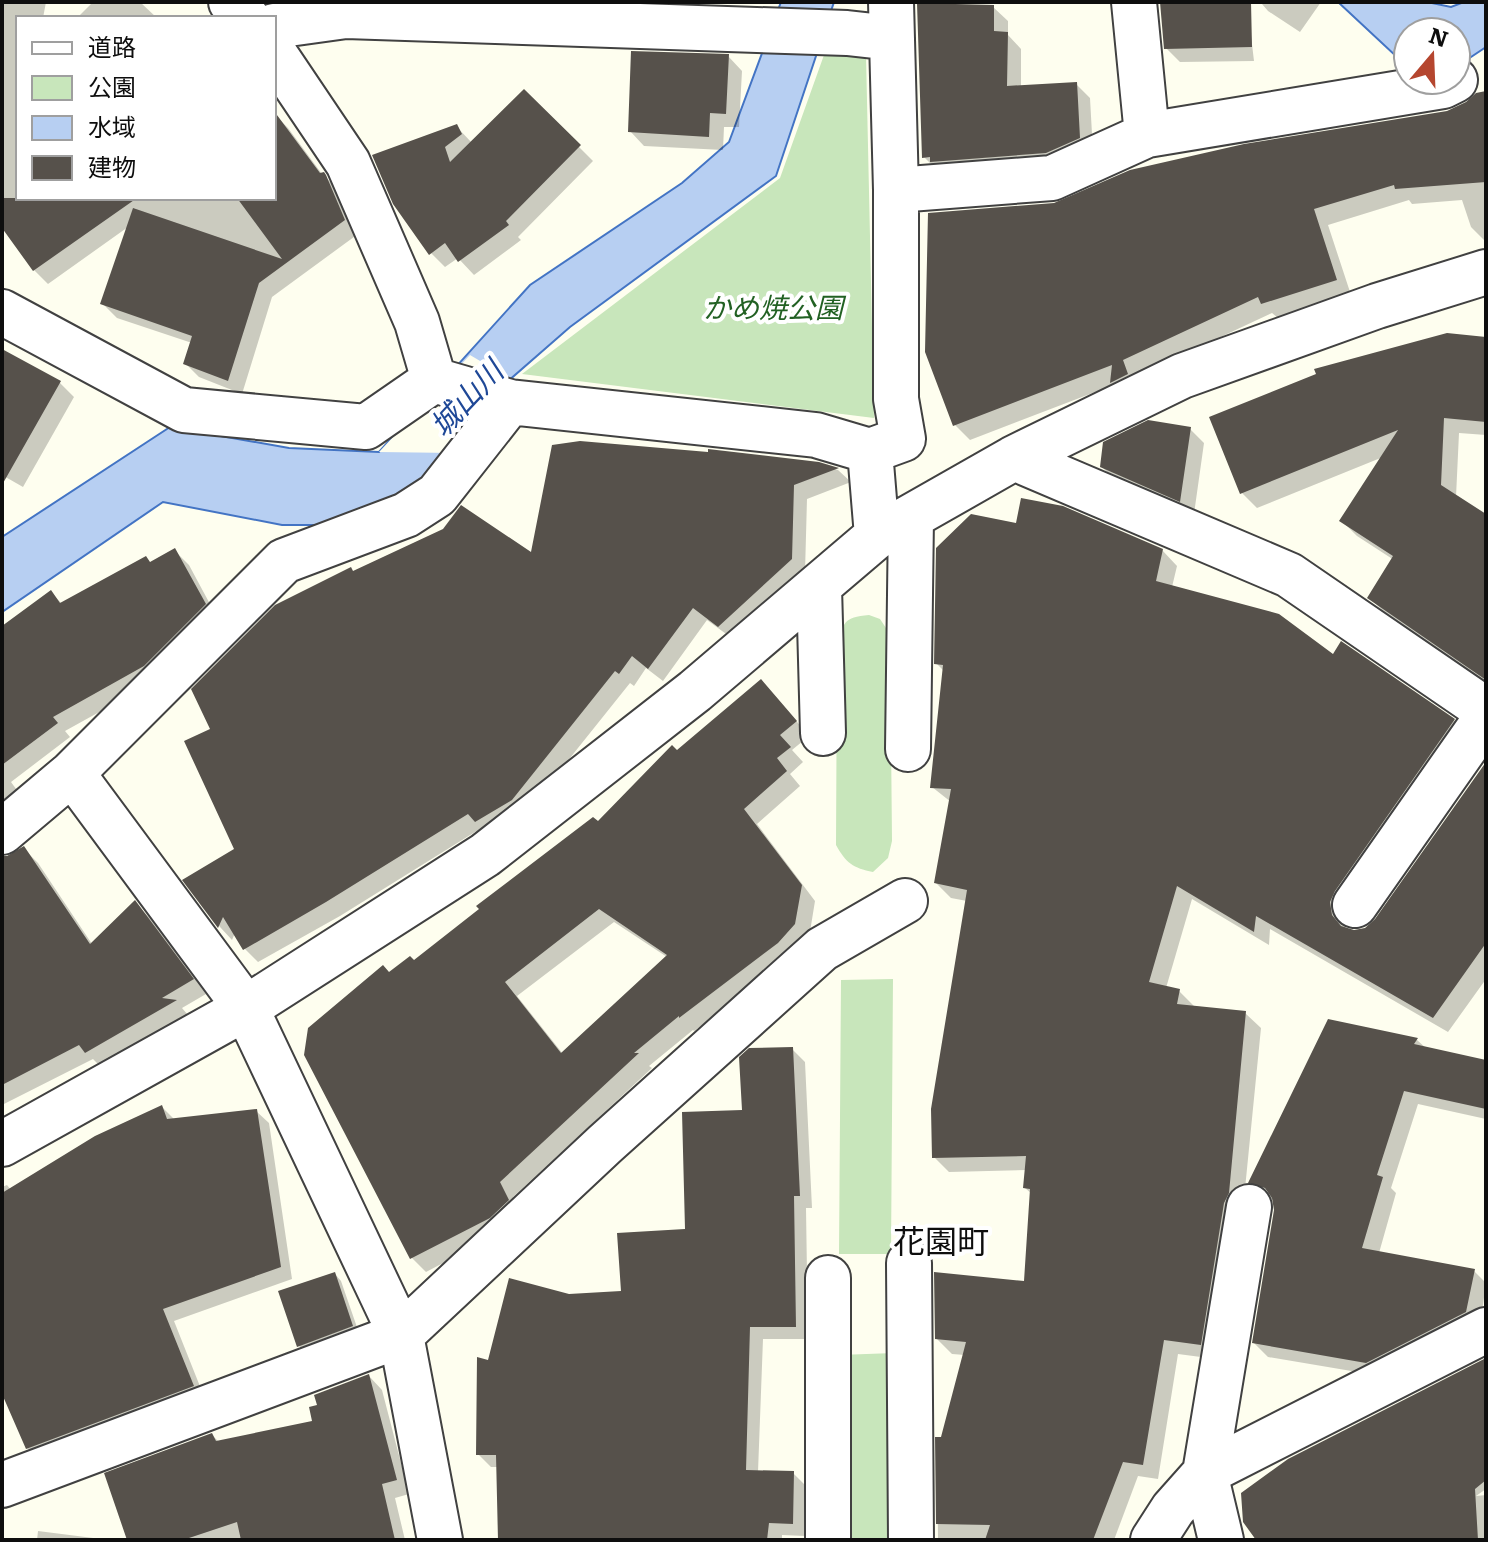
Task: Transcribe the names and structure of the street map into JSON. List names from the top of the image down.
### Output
{
  "districts": ["花園町"],
  "water": ["城山川"],
  "parks": ["かめ焼公園"],
  "legend": [
    "道路",
    "公園",
    "水域",
    "建物"
  ],
  "north": "top"
}
